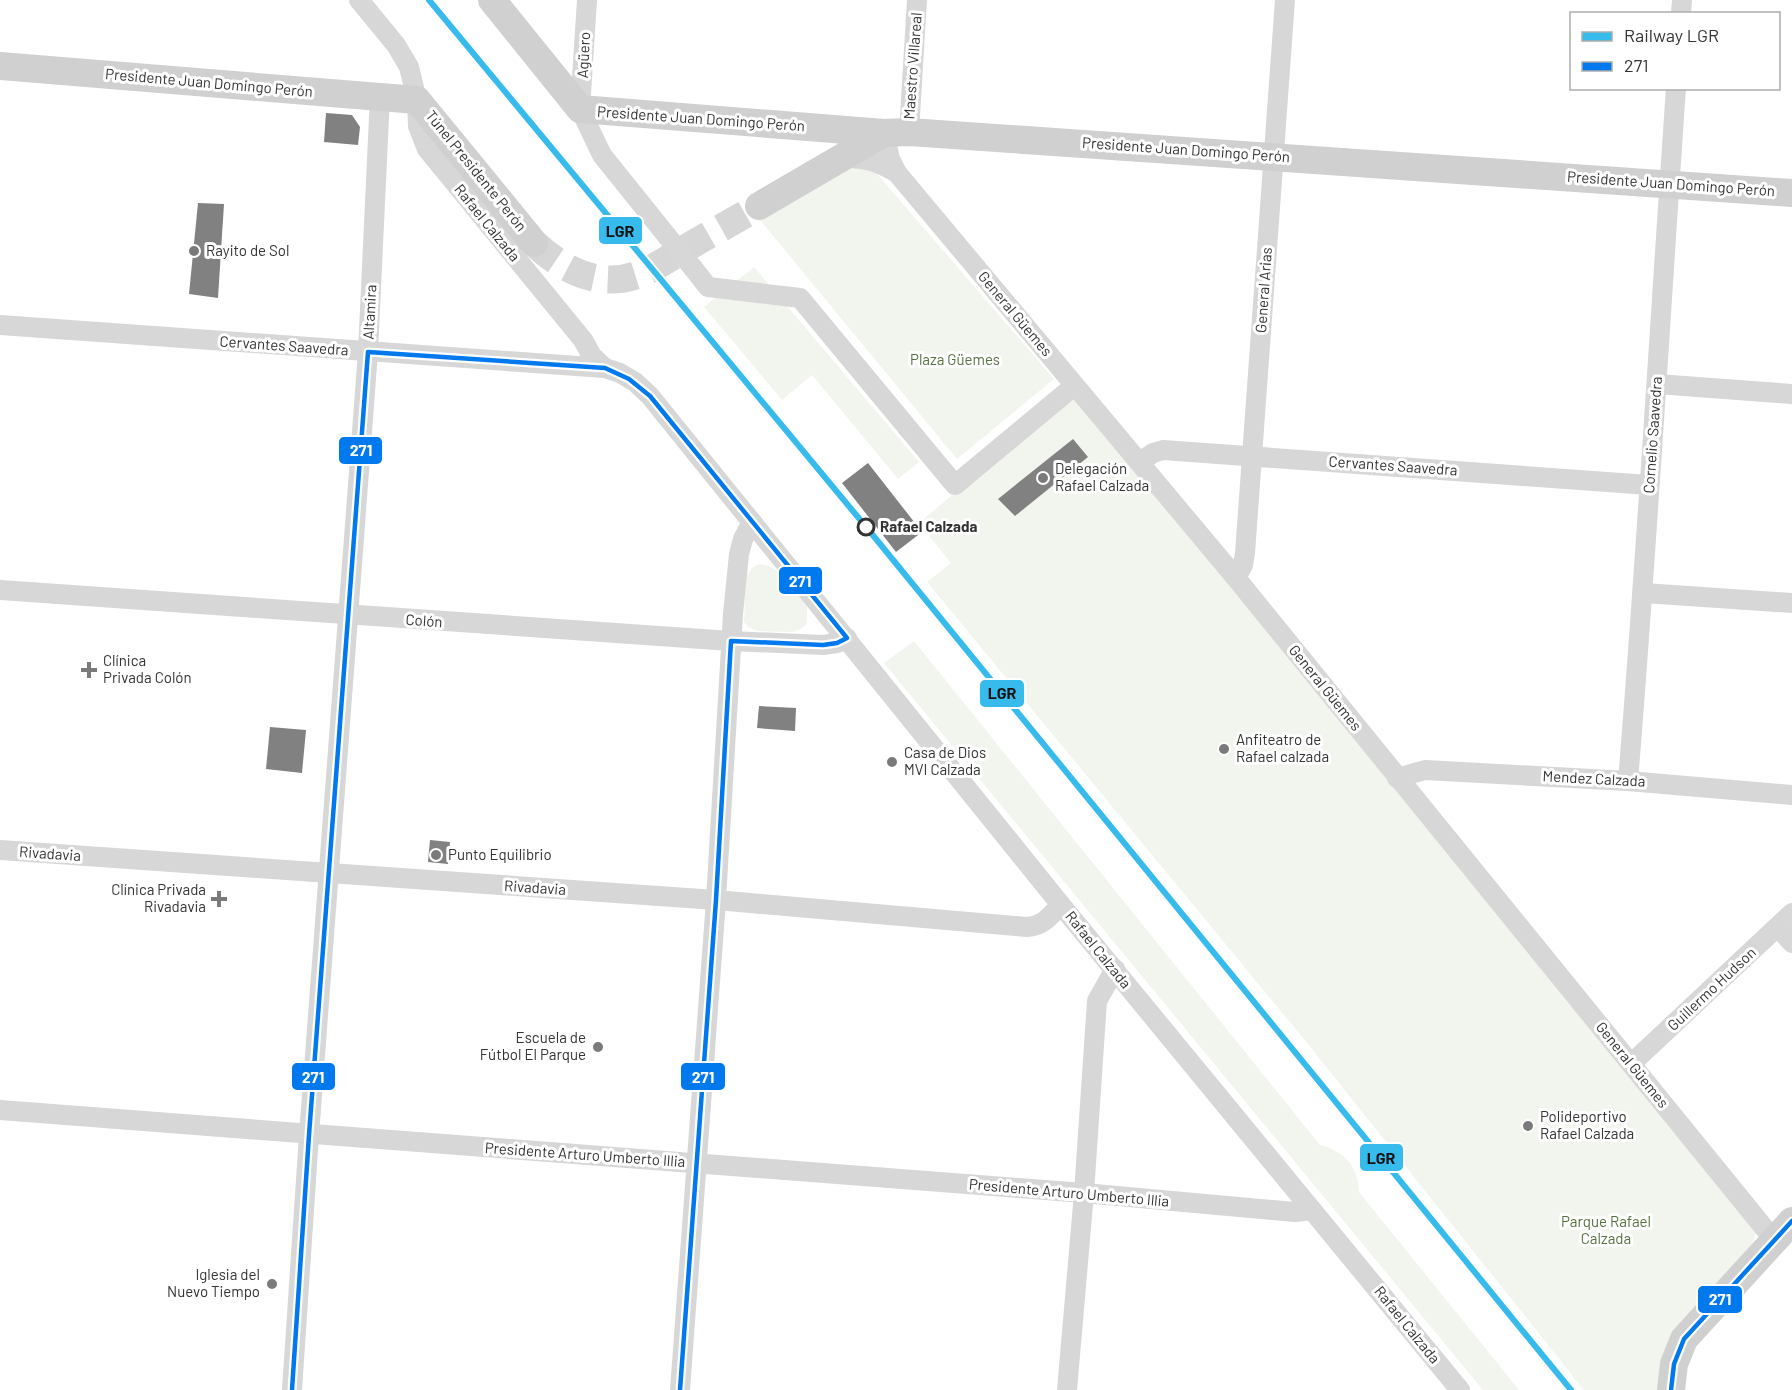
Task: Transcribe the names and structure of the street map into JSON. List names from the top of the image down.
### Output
{
  "streets": {
    "street": [
      "Agüero",
      "Maestro Villareal",
      "Presidente Juan Domingo Perón",
      "Túnel Presidente Perón",
      "Rafael Calzada",
      "General Arias",
      "Altamira",
      "General Güemes",
      "Cervantes Saavedra",
      "Cornelio Saavedra",
      "Colón",
      "Mendez Calzada",
      "Rivadavia",
      "Guillermo Hudson",
      "Presidente Arturo Umberto Illia"
    ]
  },
  "crossings": [
    ["Agüero", "Presidente Juan Domingo Perón"],
    ["Maestro Villareal", "Presidente Juan Domingo Perón"],
    ["Maestro Villareal", "General Güemes"],
    ["Presidente Juan Domingo Perón", "Túnel Presidente Perón"],
    ["Presidente Juan Domingo Perón", "Rafael Calzada"],
    ["Presidente Juan Domingo Perón", "General Arias"],
    ["Presidente Juan Domingo Perón", "Altamira"],
    ["Presidente Juan Domingo Perón", "General Güemes"],
    ["Presidente Juan Domingo Perón", "Cornelio Saavedra"],
    ["Túnel Presidente Perón", "Rafael Calzada"],
    ["Rafael Calzada", "Cervantes Saavedra"],
    ["Rafael Calzada", "Colón"],
    ["Rafael Calzada", "Rivadavia"],
    ["Rafael Calzada", "Presidente Arturo Umberto Illia"],
    ["General Arias", "General Güemes"],
    ["General Arias", "Cervantes Saavedra"],
    ["Altamira", "Cervantes Saavedra"],
    ["Altamira", "Colón"],
    ["Altamira", "Rivadavia"],
    ["Altamira", "Presidente Arturo Umberto Illia"],
    ["General Güemes", "Cervantes Saavedra"],
    ["General Güemes", "Mendez Calzada"],
    ["General Güemes", "Guillermo Hudson"],
    ["Cervantes Saavedra", "Cornelio Saavedra"],
    ["Cornelio Saavedra", "Mendez Calzada"]
  ],
  "parks": ["Plaza Güemes", "Parque Rafael Calzada"],
  "places": {
    "other": [
      "Rayito de Sol",
      "Delegación Rafael Calzada",
      "Rafael Calzada",
      "Anfiteatro de Rafael calzada",
      "Casa de Dios MVI Calzada",
      "Punto Equilibrio",
      "Escuela de Fútbol El Parque",
      "Polideportivo Rafael Calzada",
      "Iglesia del Nuevo Tiempo"
    ],
    "health": ["Clínica Privada Colón", "Clínica Privada Rivadavia"]
  },
  "lines": ["rail line LGR", "transit line 271"],
  "legend": ["Railway LGR", "271"]
}
